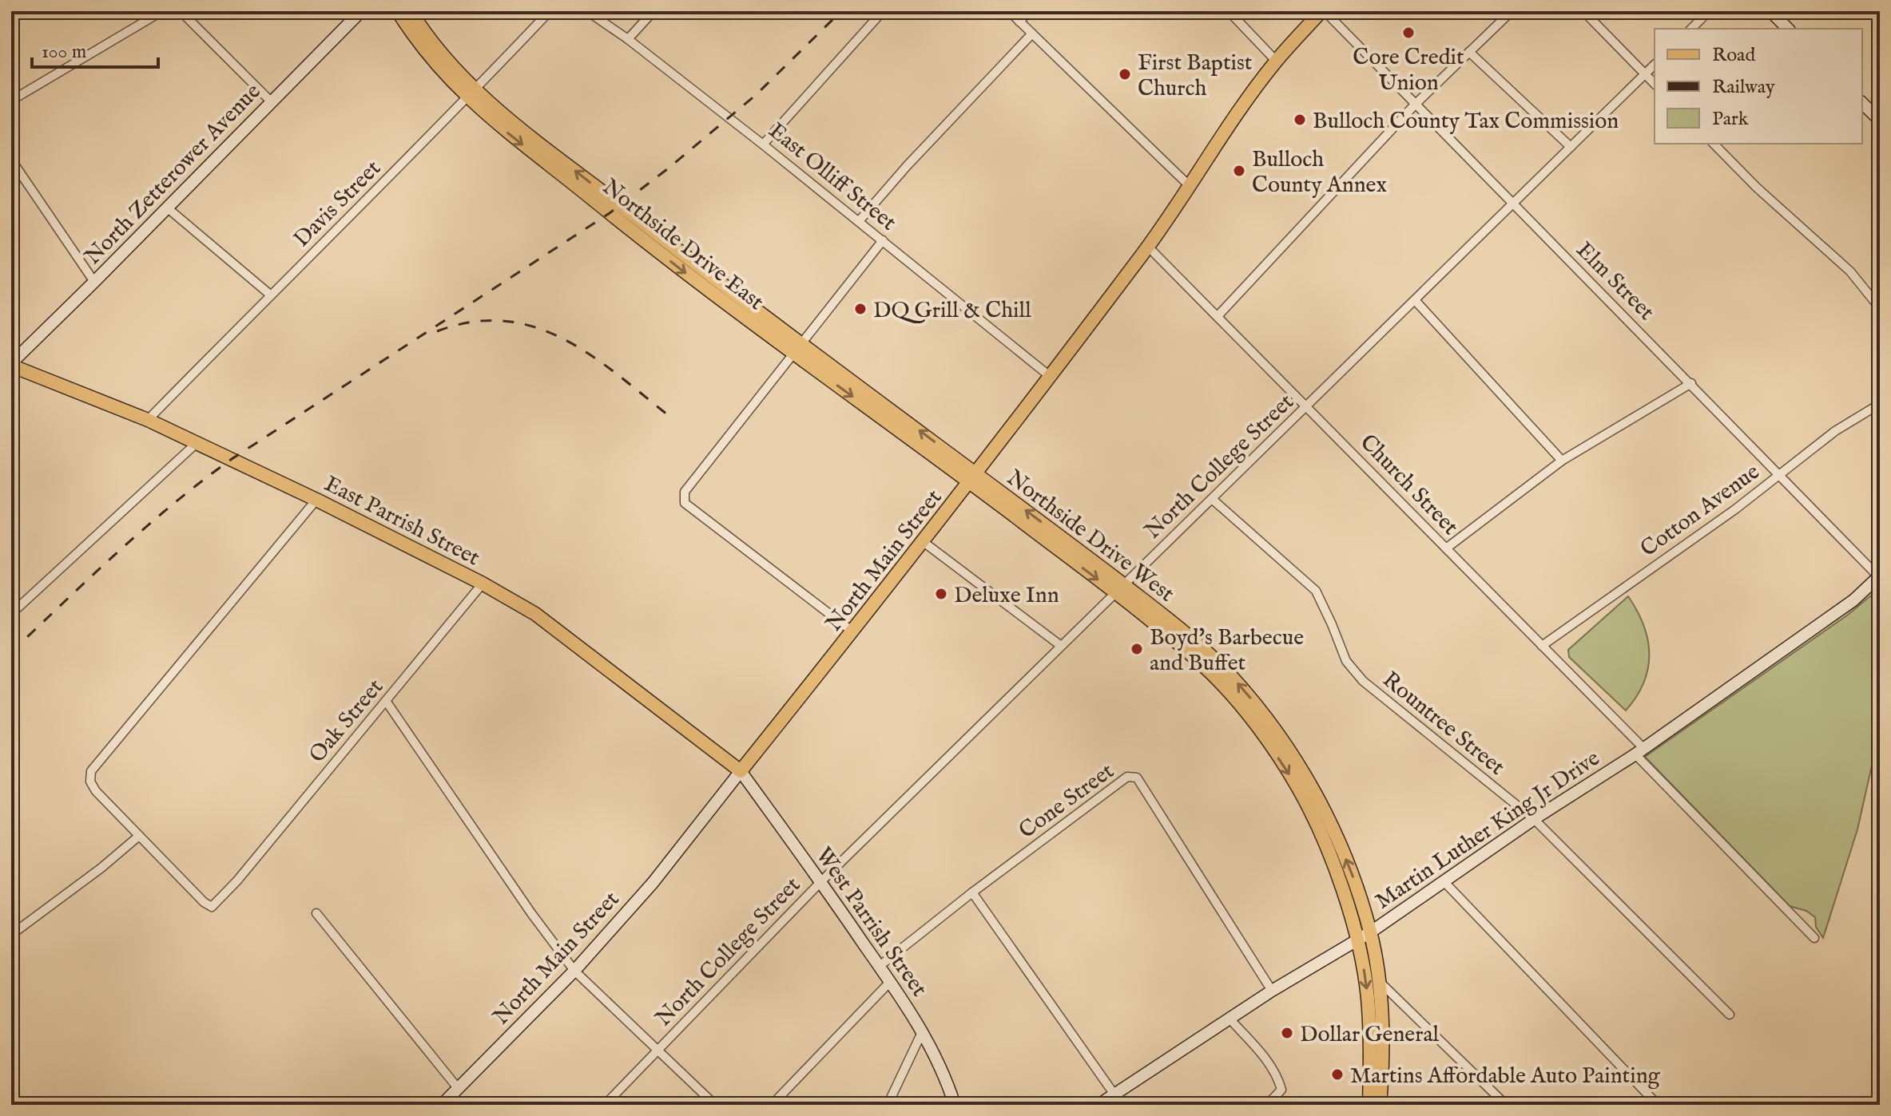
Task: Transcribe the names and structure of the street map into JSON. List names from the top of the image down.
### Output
{
  "streets": {
    "main road": [
      "Northside Drive East",
      "East Parrish Street",
      "Northside Drive West",
      "North Main Street"
    ],
    "street": [
      "North Zetterower Avenue",
      "East Olliff Street",
      "Davis Street",
      "Elm Street",
      "North College Street",
      "Church Street",
      "Cotton Avenue",
      "Oak Street",
      "Rountree Street",
      "Cone Street",
      "Martin Luther King Jr Drive",
      "West Parrish Street"
    ]
  },
  "crossings": [
    ["North Zetterower Avenue", "East Parrish Street"],
    ["East Olliff Street", "North Main Street"],
    ["Davis Street", "Northside Drive East"],
    ["Davis Street", "East Parrish Street"],
    ["Northside Drive East", "Northside Drive West"],
    ["Northside Drive East", "North Main Street"],
    ["Elm Street", "North College Street"],
    ["Elm Street", "Cotton Avenue"],
    ["Elm Street", "North Main Street"],
    ["Elm Street", "Martin Luther King Jr Drive"],
    ["North College Street", "Church Street"],
    ["North College Street", "Northside Drive West"],
    ["North College Street", "Rountree Street"],
    ["North College Street", "West Parrish Street"],
    ["Church Street", "Cotton Avenue"],
    ["Church Street", "North Main Street"],
    ["Church Street", "Martin Luther King Jr Drive"],
    ["East Parrish Street", "North Main Street"],
    ["East Parrish Street", "Oak Street"],
    ["East Parrish Street", "West Parrish Street"],
    ["Northside Drive West", "North Main Street"],
    ["Northside Drive West", "Martin Luther King Jr Drive"],
    ["North Main Street", "West Parrish Street"],
    ["Rountree Street", "Martin Luther King Jr Drive"],
    ["Cone Street", "Martin Luther King Jr Drive"],
    ["Cone Street", "West Parrish Street"]
  ],
  "places": [
    "Core Credit Union",
    "First Baptist Church",
    "Bulloch County Tax Commission",
    "Bulloch County Annex",
    "DQ Grill & Chill",
    "Deluxe Inn",
    "Boyd's Barbecue and Buffet",
    "Dollar General",
    "Martins Affordable Auto Painting"
  ],
  "legend": ["Road", "Railway", "Park"],
  "scale_bar": "100 m"
}
